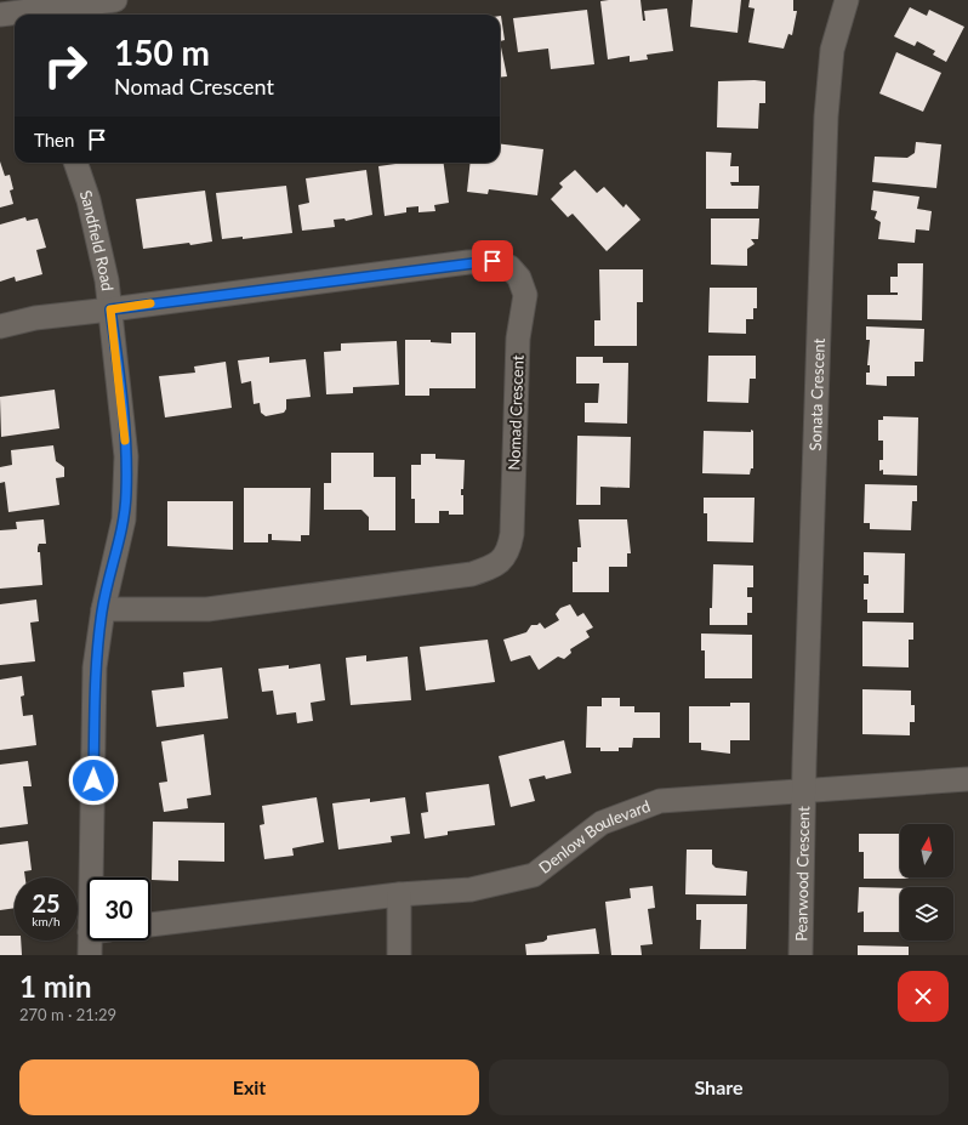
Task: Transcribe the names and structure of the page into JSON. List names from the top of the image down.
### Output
{
  "streets": {
    "street": [
      "Sandfield Road",
      "Sonata Crescent",
      "Nomad Crescent",
      "Denlow Boulevard",
      "Pearwood Crescent"
    ]
  },
  "crossings": [
    ["Sandfield Road", "Nomad Crescent"],
    ["Sonata Crescent", "Denlow Boulevard"],
    ["Sonata Crescent", "Pearwood Crescent"],
    ["Denlow Boulevard", "Pearwood Crescent"]
  ],
  "north": "top",
  "page": {
    "turn": ["150 m", "Nomad Crescent"],
    "then": "Then",
    "speed": "25 km/h",
    "limit": "30",
    "heading": ["1 min", "270 m · 21:29"],
    "buttons": ["Exit", "Share"]
  }
}
